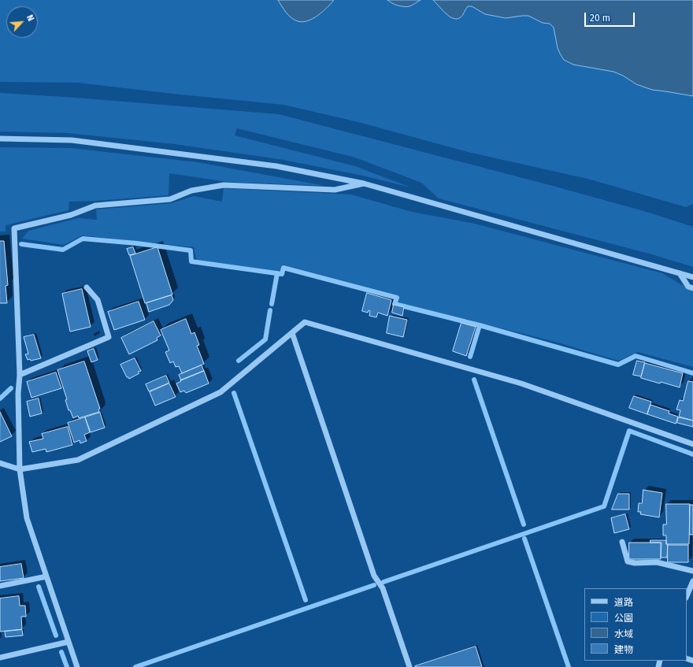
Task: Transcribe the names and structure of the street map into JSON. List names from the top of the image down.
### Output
{
  "legend": [
    "道路",
    "公園",
    "水域",
    "建物"
  ],
  "scale_bar": "20 m",
  "north": "top right"
}
